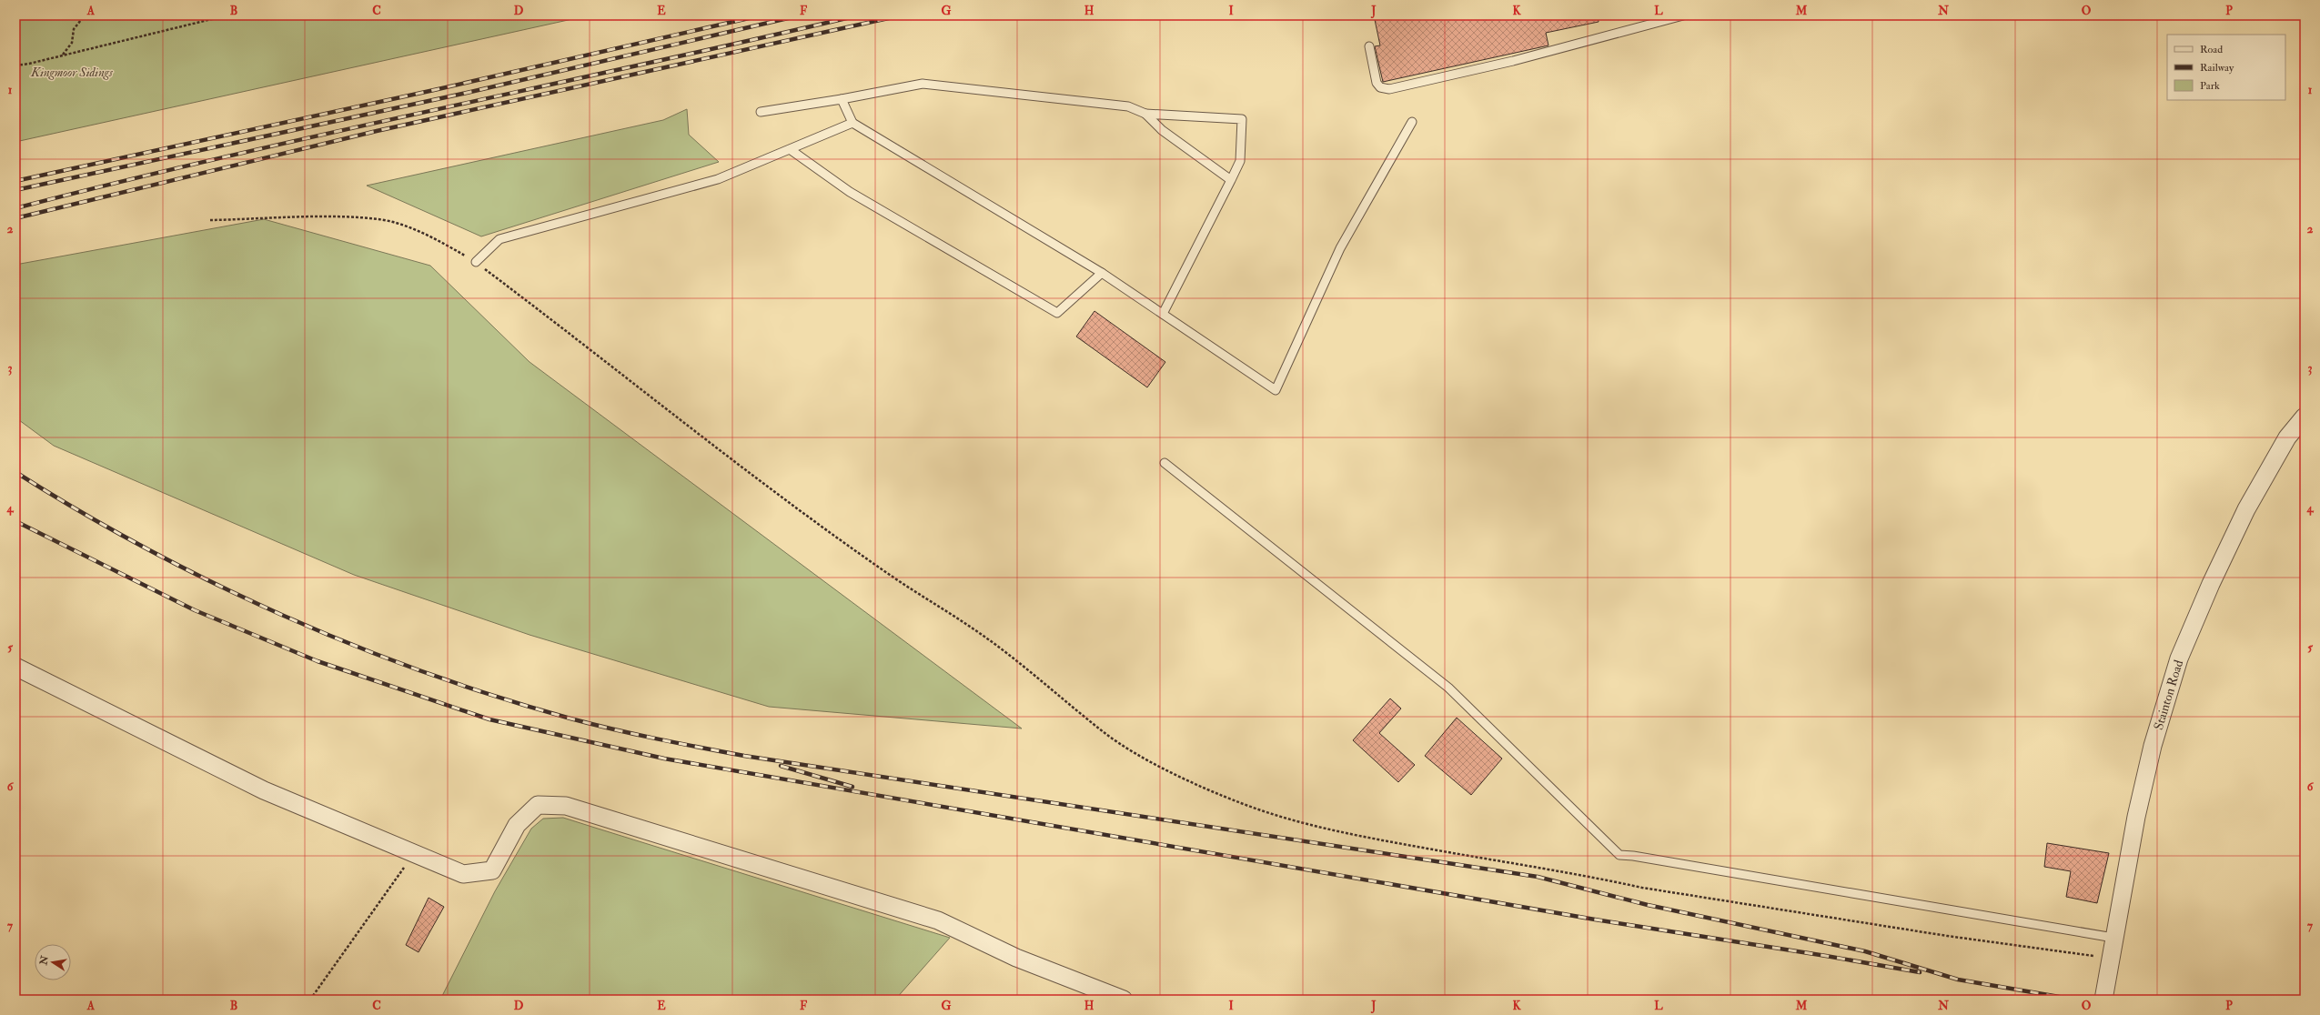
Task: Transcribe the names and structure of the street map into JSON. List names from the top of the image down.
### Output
{
  "streets": {
    "street": ["Stainton Road"]
  },
  "parks": ["Kingmoor Sidings"],
  "legend": ["Road", "Railway", "Park"],
  "north": "left",
  "grid": {
    "columns": [
      "A",
      "B",
      "C",
      "D",
      "E",
      "F",
      "G",
      "H",
      "I",
      "J",
      "K",
      "L",
      "M",
      "N",
      "O",
      "P"
    ],
    "rows": [
      "1",
      "2",
      "3",
      "4",
      "5",
      "6",
      "7"
    ]
  }
}
